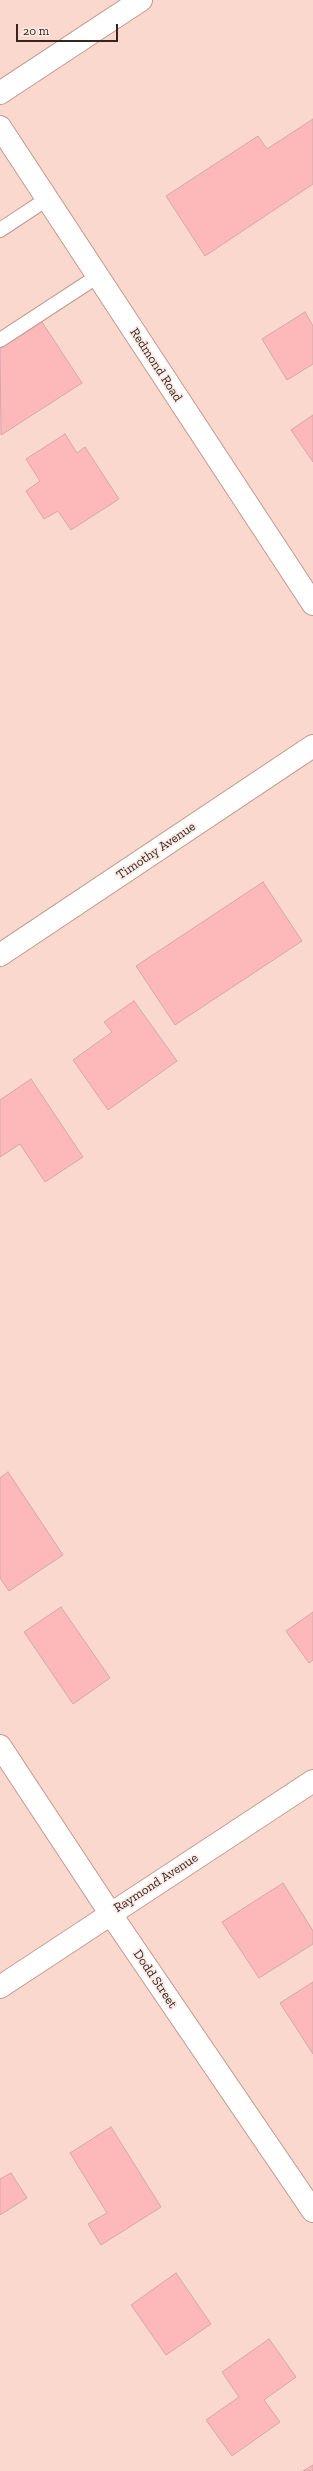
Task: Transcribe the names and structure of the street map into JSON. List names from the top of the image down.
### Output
{
  "streets": {
    "street": [
      "Redmond Road",
      "Timothy Avenue",
      "Raymond Avenue",
      "Dodd Street"
    ]
  },
  "crossings": [
    ["Raymond Avenue", "Dodd Street"]
  ],
  "scale_bar": "20 m"
}
